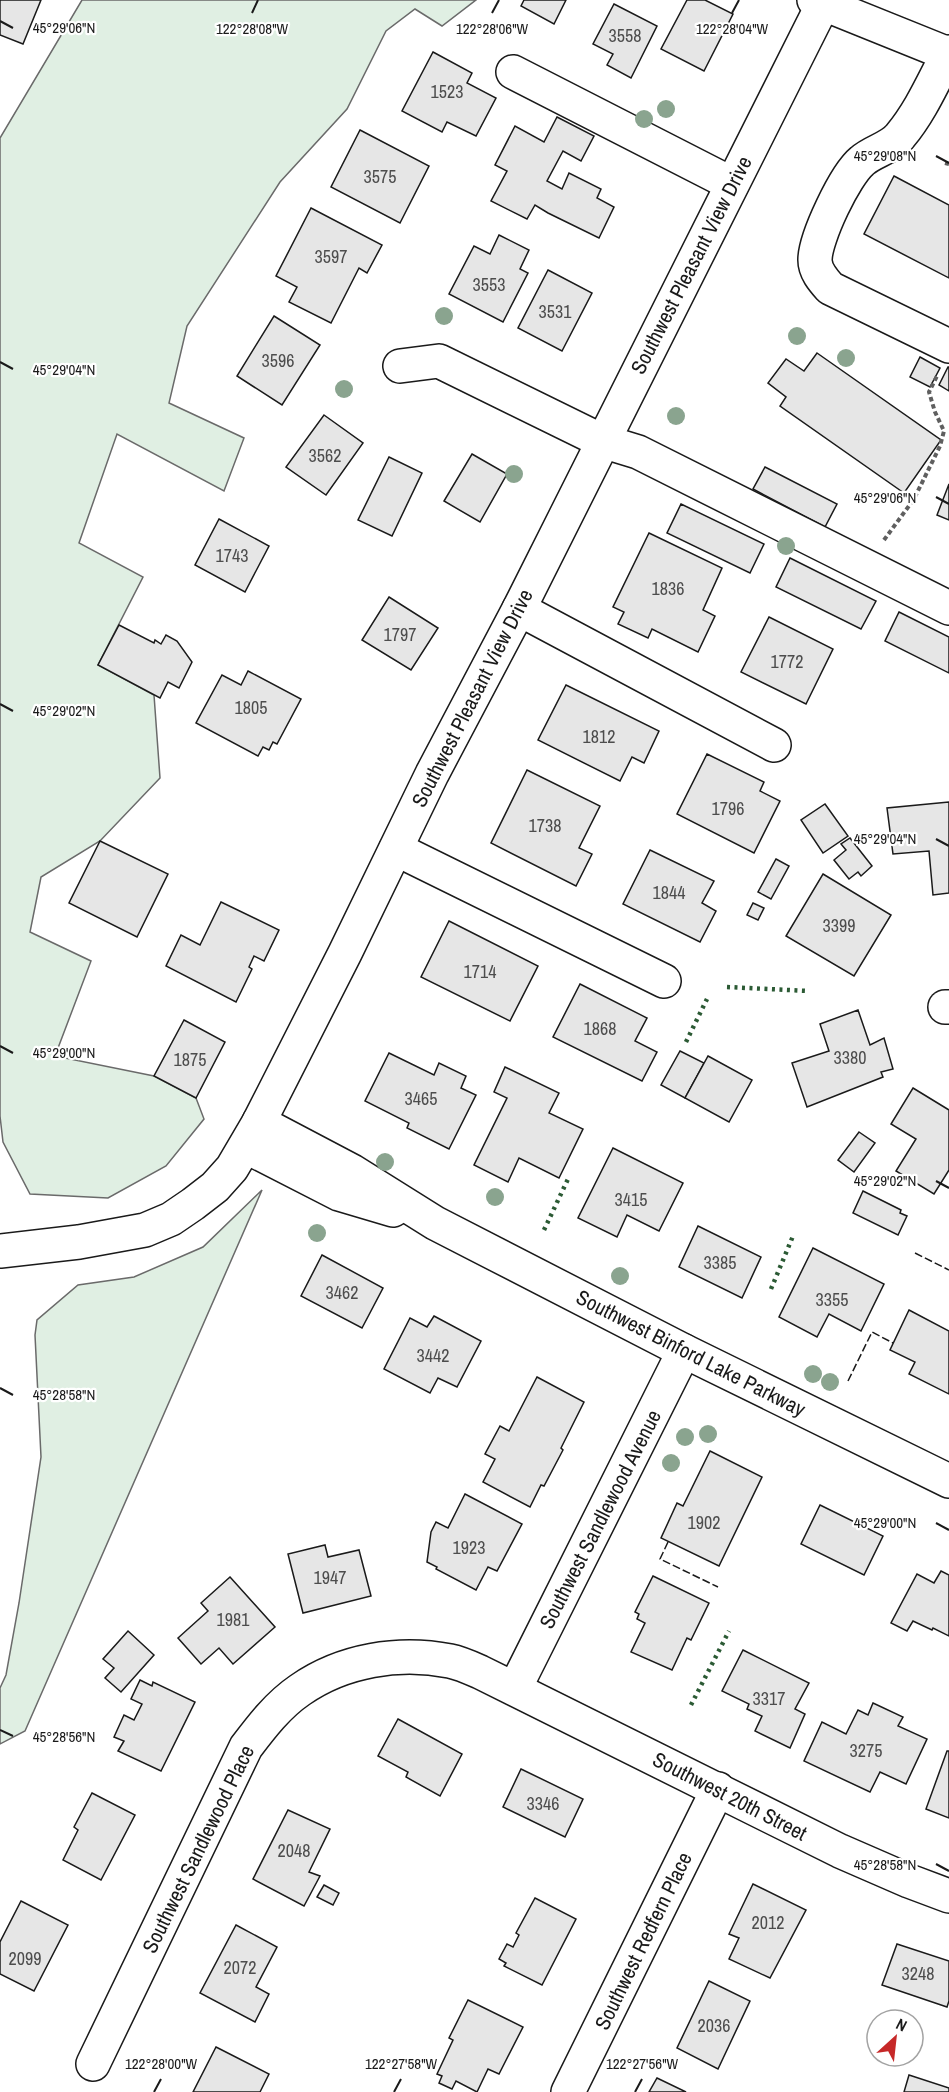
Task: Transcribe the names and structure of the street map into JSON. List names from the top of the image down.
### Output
{
  "streets": {
    "street": [
      "Southwest Pleasant View Drive",
      "Southwest Binford Lake Parkway",
      "Southwest Sandlewood Avenue",
      "Southwest 20th Street",
      "Southwest Sandlewood Place",
      "Southwest Redfern Place"
    ]
  },
  "crossings": [
    ["Southwest Pleasant View Drive", "Southwest Binford Lake Parkway"],
    ["Southwest Binford Lake Parkway", "Southwest Sandlewood Avenue"],
    ["Southwest Sandlewood Avenue", "Southwest 20th Street"],
    ["Southwest Sandlewood Avenue", "Southwest Sandlewood Place"],
    ["Southwest 20th Street", "Southwest Sandlewood Place"],
    ["Southwest 20th Street", "Southwest Redfern Place"]
  ],
  "house_numbers": [
    "3558",
    "1523",
    "3575",
    "3597",
    "3553",
    "3531",
    "3596",
    "3562",
    "1743",
    "1836",
    "1797",
    "1772",
    "1805",
    "1812",
    "1796",
    "1738",
    "1844",
    "3399",
    "1714",
    "1868",
    "3380",
    "1875",
    "3465",
    "3415",
    "3385",
    "3462",
    "3355",
    "3442",
    "1902",
    "1923",
    "1947",
    "1981",
    "3317",
    "3275",
    "3346",
    "2048",
    "2012",
    "2099",
    "2072",
    "3248",
    "2036"
  ],
  "north": "top right",
  "coordinates": [
    "45°29'06\"N",
    "122°28'08\"W",
    "122°28'06\"W",
    "122°28'04\"W",
    "45°29'08\"N",
    "45°29'04\"N",
    "45°29'02\"N",
    "45°29'00\"N",
    "45°28'58\"N",
    "45°28'56\"N",
    "122°28'00\"W",
    "122°27'58\"W",
    "122°27'56\"W"
  ]
}
